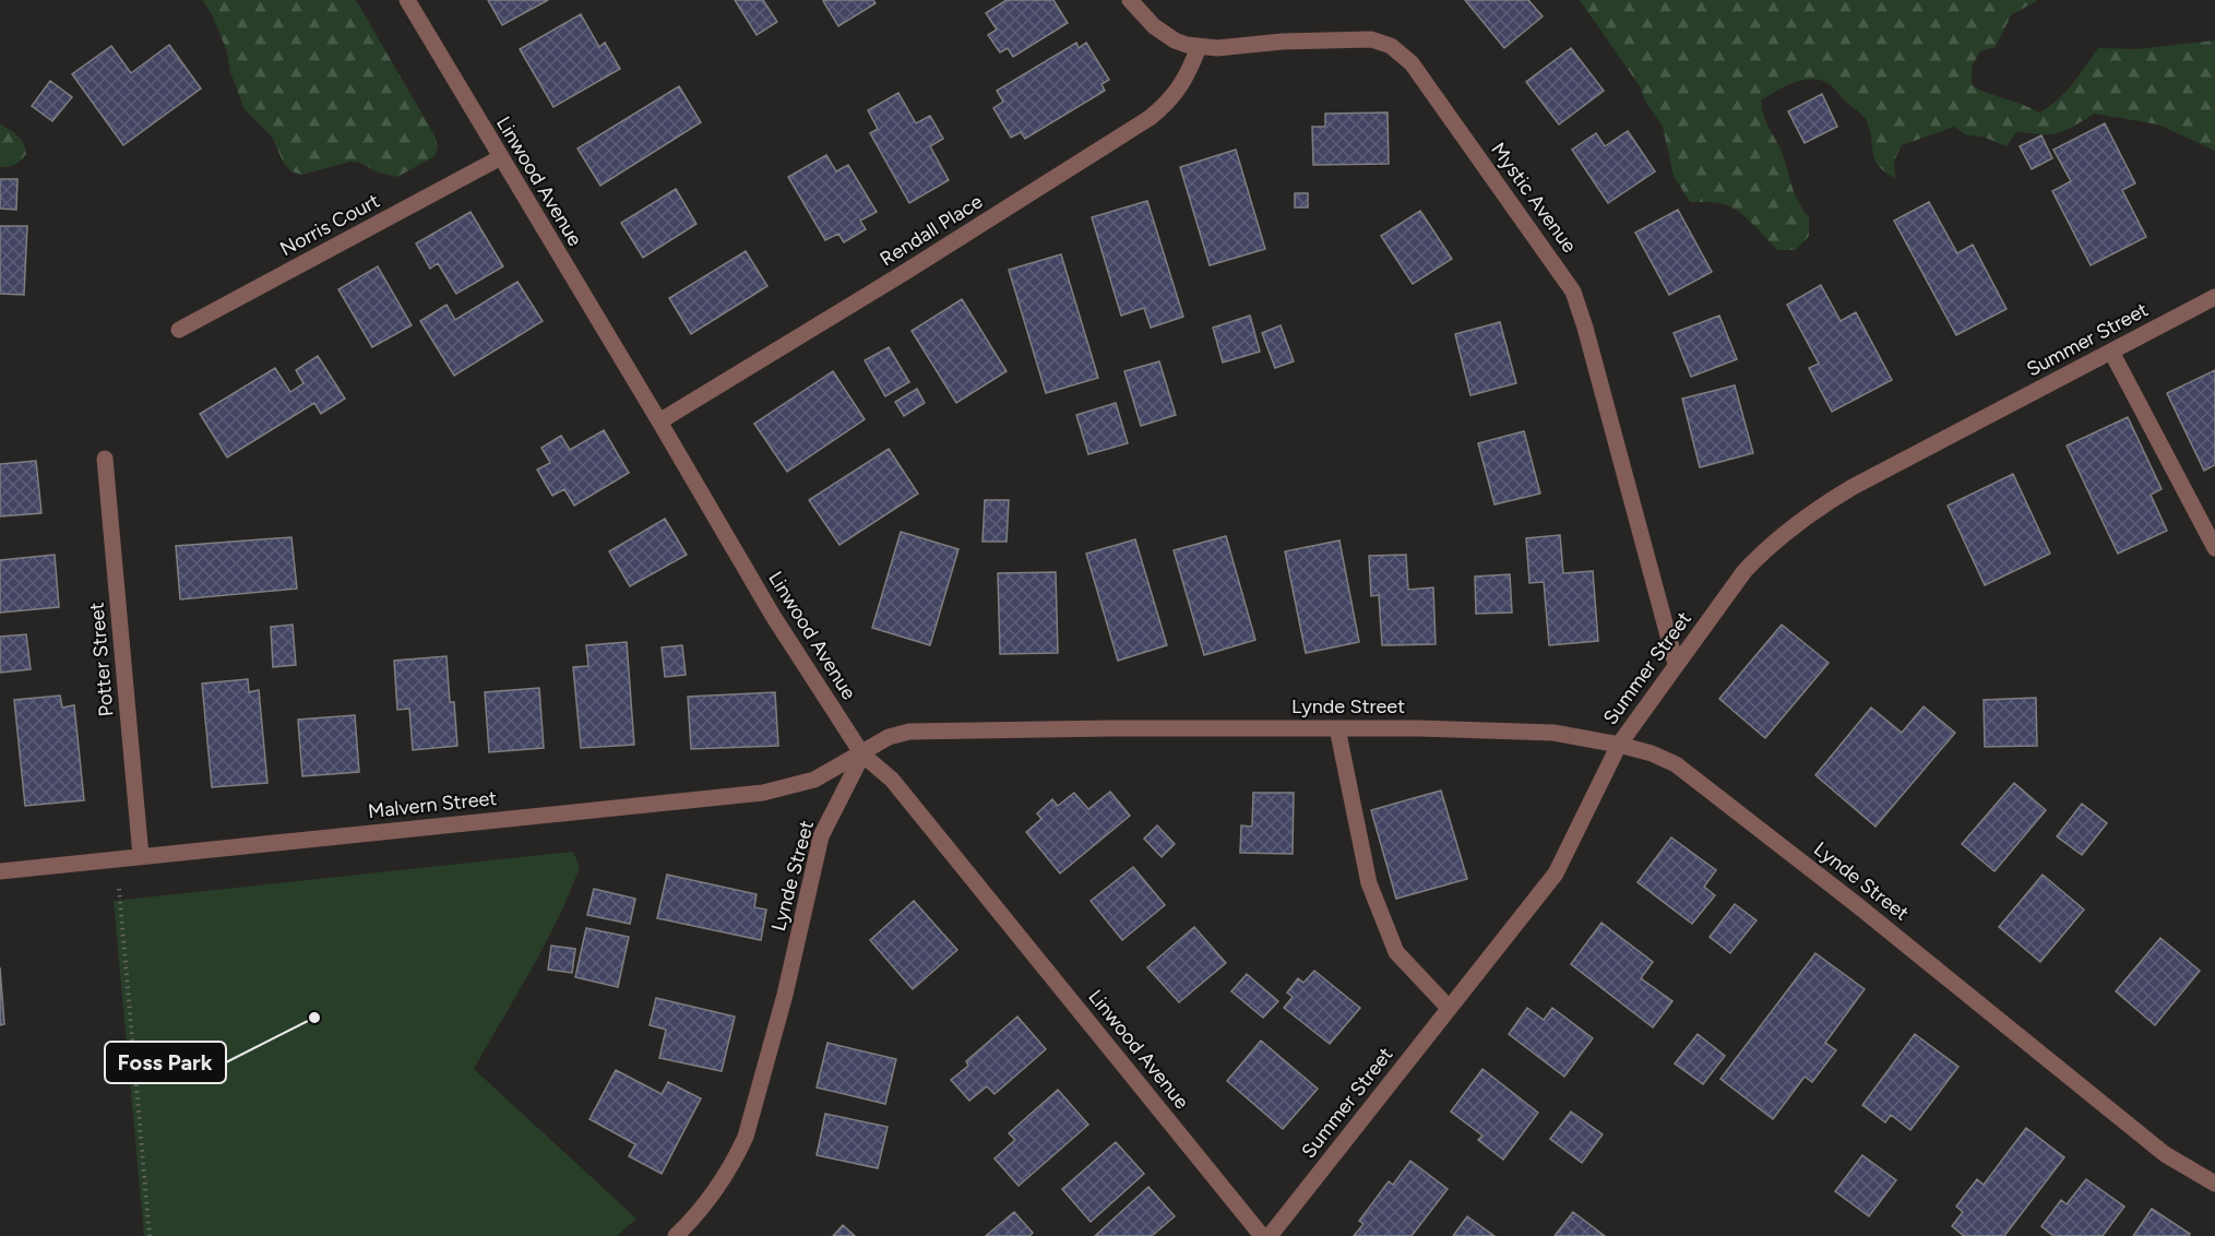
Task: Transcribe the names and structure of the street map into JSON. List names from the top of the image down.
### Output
{
  "streets": {
    "street": [
      "Linwood Avenue",
      "Mystic Avenue",
      "Norris Court",
      "Rendall Place",
      "Summer Street",
      "Potter Street",
      "Lynde Street",
      "Malvern Street"
    ]
  },
  "crossings": [
    ["Linwood Avenue", "Norris Court"],
    ["Linwood Avenue", "Rendall Place"],
    ["Linwood Avenue", "Lynde Street"],
    ["Linwood Avenue", "Malvern Street"],
    ["Mystic Avenue", "Rendall Place"],
    ["Mystic Avenue", "Summer Street"],
    ["Summer Street", "Lynde Street"],
    ["Potter Street", "Malvern Street"],
    ["Lynde Street", "Malvern Street"]
  ],
  "places": ["Foss Park"]
}
